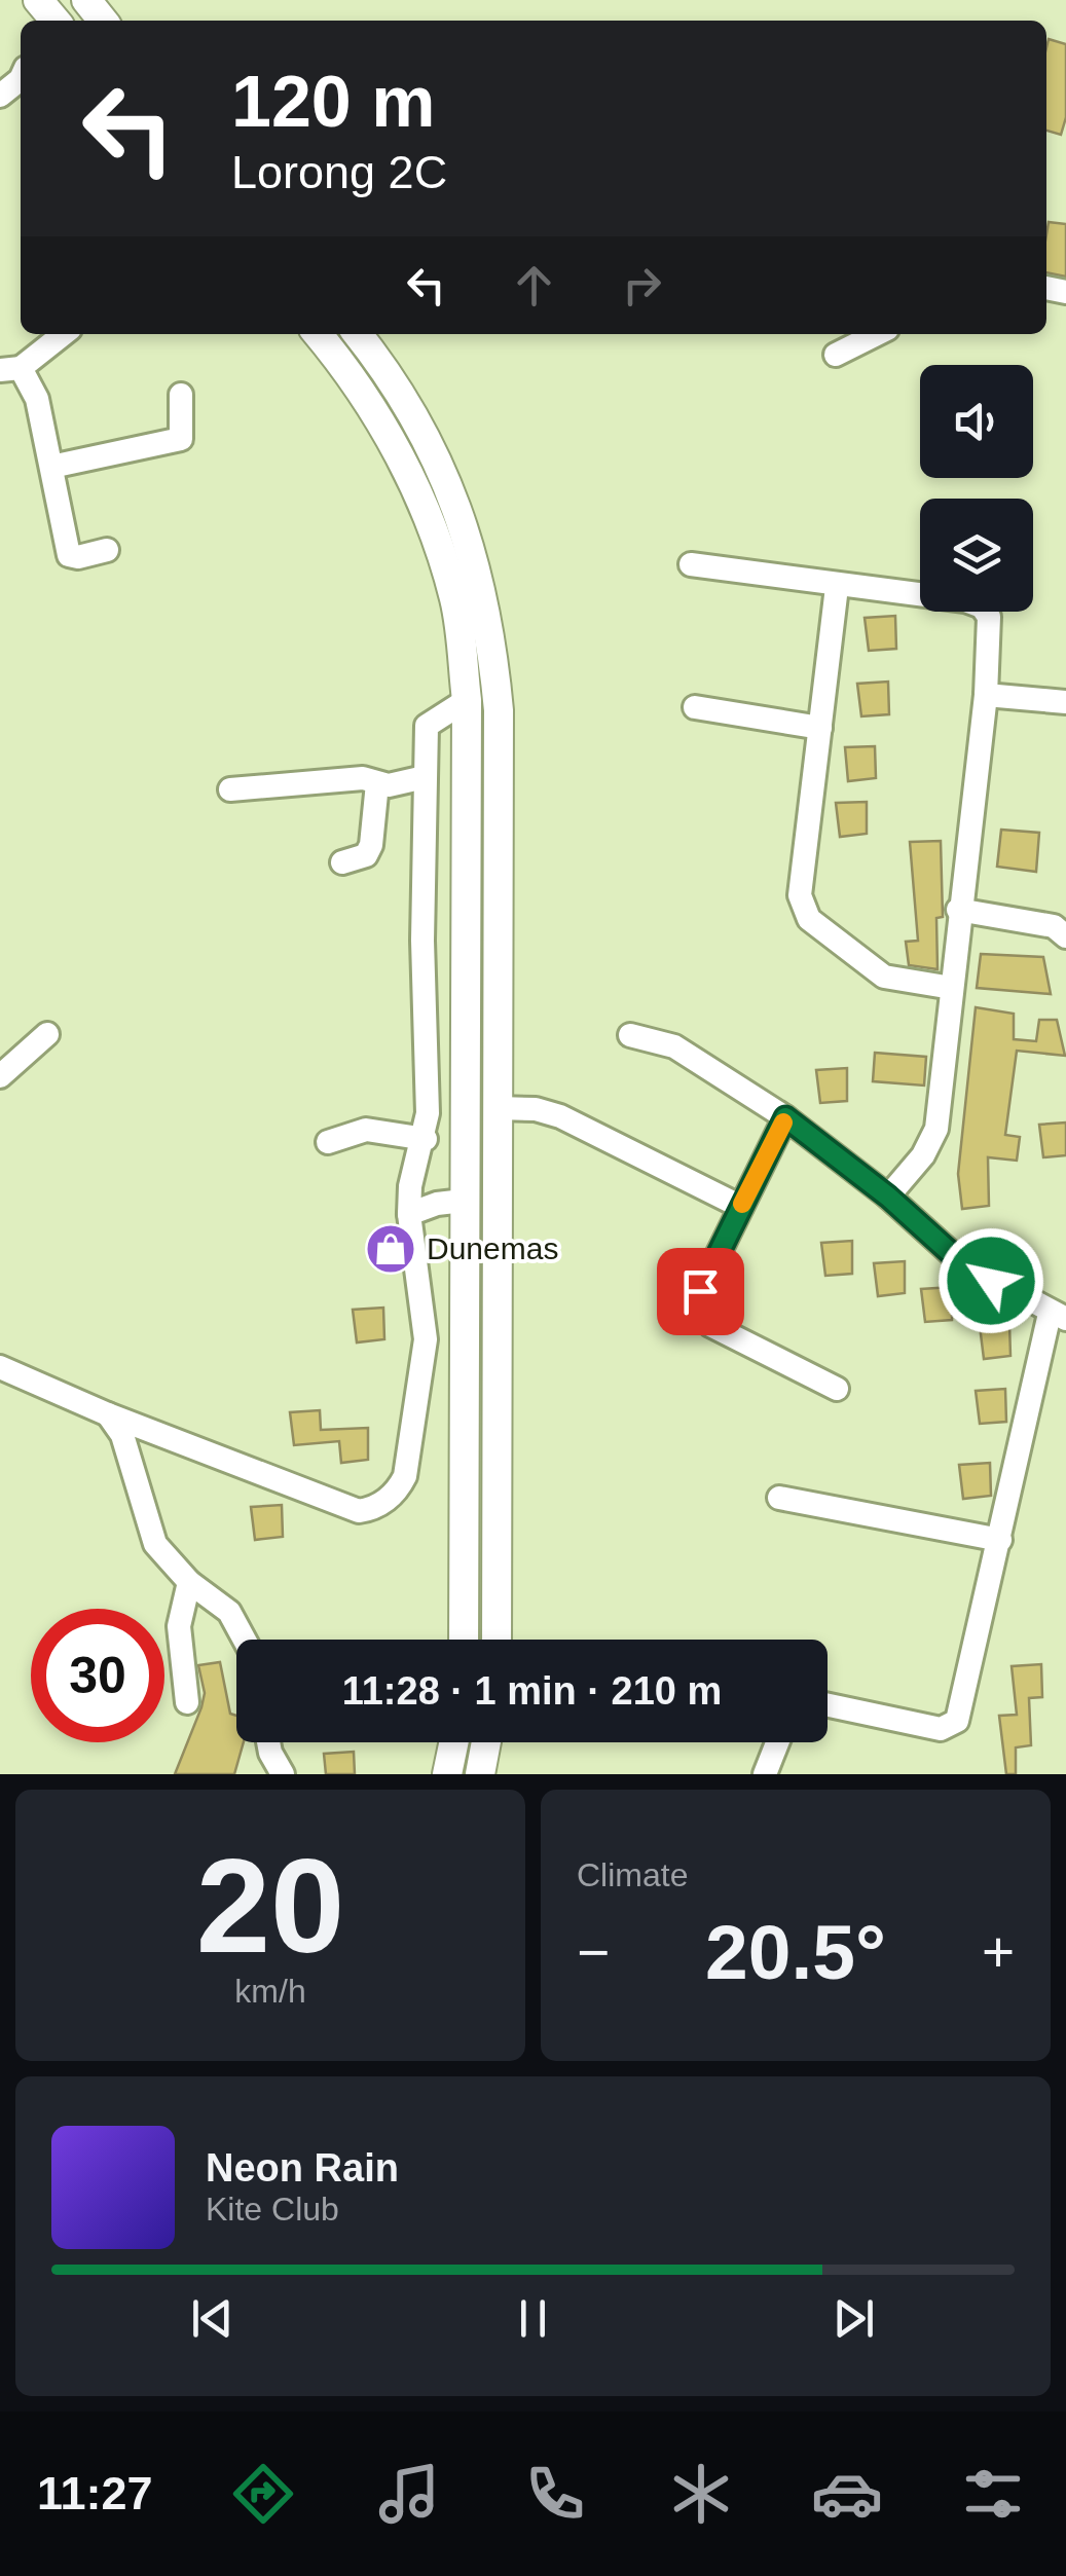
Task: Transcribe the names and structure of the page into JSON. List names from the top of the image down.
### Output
{
  "places": {
    "shop": ["Dunemas"]
  },
  "page": {
    "turn": ["120 m", "Lorong 2C"],
    "limit": "30",
    "trip": "11:28 · 1 min · 210 m",
    "tile": [
      ["20", "km/h"],
      "Climate"
    ],
    "heat": ["−", "20.5°", "+"],
    "song": ["Neon Rain", "Kite Club"],
    "tabs": "11:27"
  }
}
